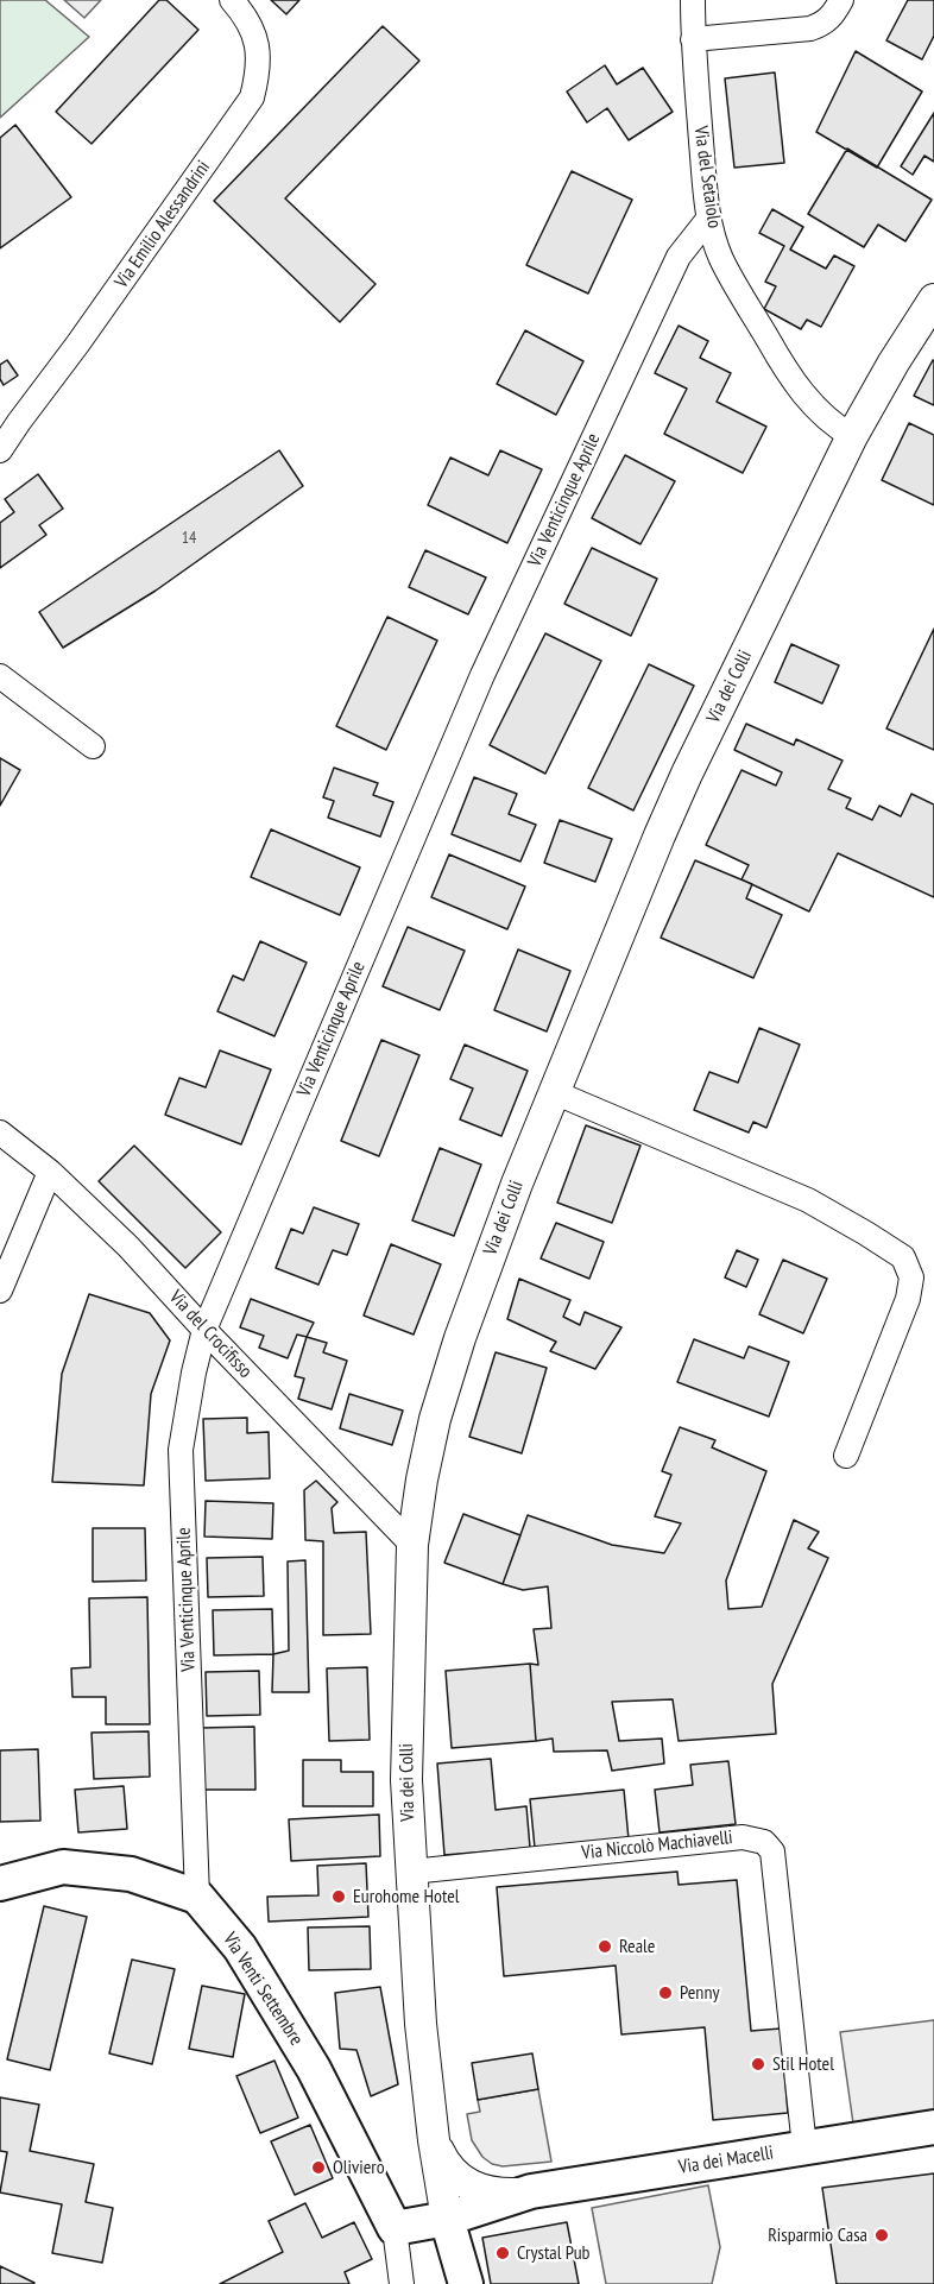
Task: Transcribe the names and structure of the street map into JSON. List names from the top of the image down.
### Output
{
  "streets": {
    "main road": ["Via Venti Settembre", "Via dei Macelli"],
    "street": [
      "Via del Setaiolo",
      "Via Emilio Alessandrini",
      "Via Venticinque Aprile",
      "Via dei Colli",
      "Via del Crocifisso",
      "Via Niccolò Machiavelli"
    ]
  },
  "crossings": [
    ["Via del Setaiolo", "Via Venticinque Aprile"],
    ["Via del Setaiolo", "Via dei Colli"],
    ["Via Venticinque Aprile", "Via del Crocifisso"],
    ["Via Venticinque Aprile", "Via Venti Settembre"],
    ["Via dei Colli", "Via del Crocifisso"],
    ["Via dei Colli", "Via Niccolò Machiavelli"],
    ["Via dei Colli", "Via dei Macelli"],
    ["Via Niccolò Machiavelli", "Via dei Macelli"],
    ["Via Venti Settembre", "Via dei Macelli"]
  ],
  "places": [
    "Eurohome Hotel",
    "Reale",
    "Penny",
    "Stil Hotel",
    "Oliviero",
    "Risparmio Casa",
    "Crystal Pub"
  ],
  "house_numbers": ["14"]
}
